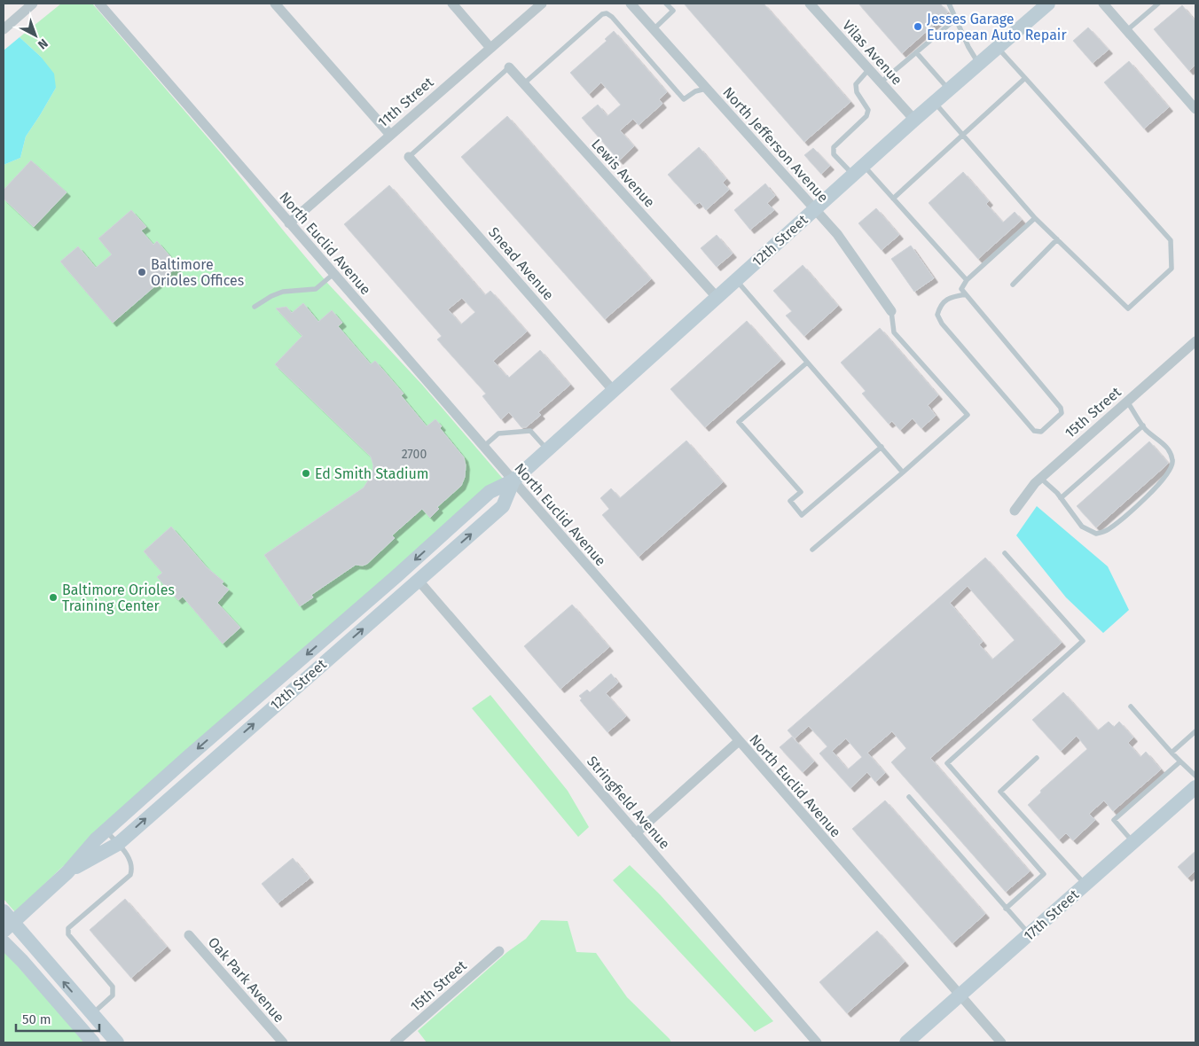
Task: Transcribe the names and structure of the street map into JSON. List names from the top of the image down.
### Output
{
  "streets": {
    "street": [
      "Vilas Avenue",
      "11th Street",
      "North Jefferson Avenue",
      "Lewis Avenue",
      "12th Street",
      "North Euclid Avenue",
      "Snead Avenue",
      "15th Street",
      "Stringfield Avenue",
      "17th Street",
      "Oak Park Avenue"
    ]
  },
  "crossings": [
    ["Vilas Avenue", "12th Street"],
    ["11th Street", "North Euclid Avenue"],
    ["North Jefferson Avenue", "12th Street"],
    ["Lewis Avenue", "12th Street"],
    ["12th Street", "North Euclid Avenue"],
    ["12th Street", "Snead Avenue"],
    ["12th Street", "Stringfield Avenue"],
    ["North Euclid Avenue", "17th Street"]
  ],
  "places": [
    "Jesses Garage European Auto Repair",
    "Baltimore Orioles Offices",
    "Ed Smith Stadium",
    "Baltimore Orioles Training Center"
  ],
  "house_numbers": ["2700"],
  "scale_bar": "50 m",
  "north": "bottom right"
}
